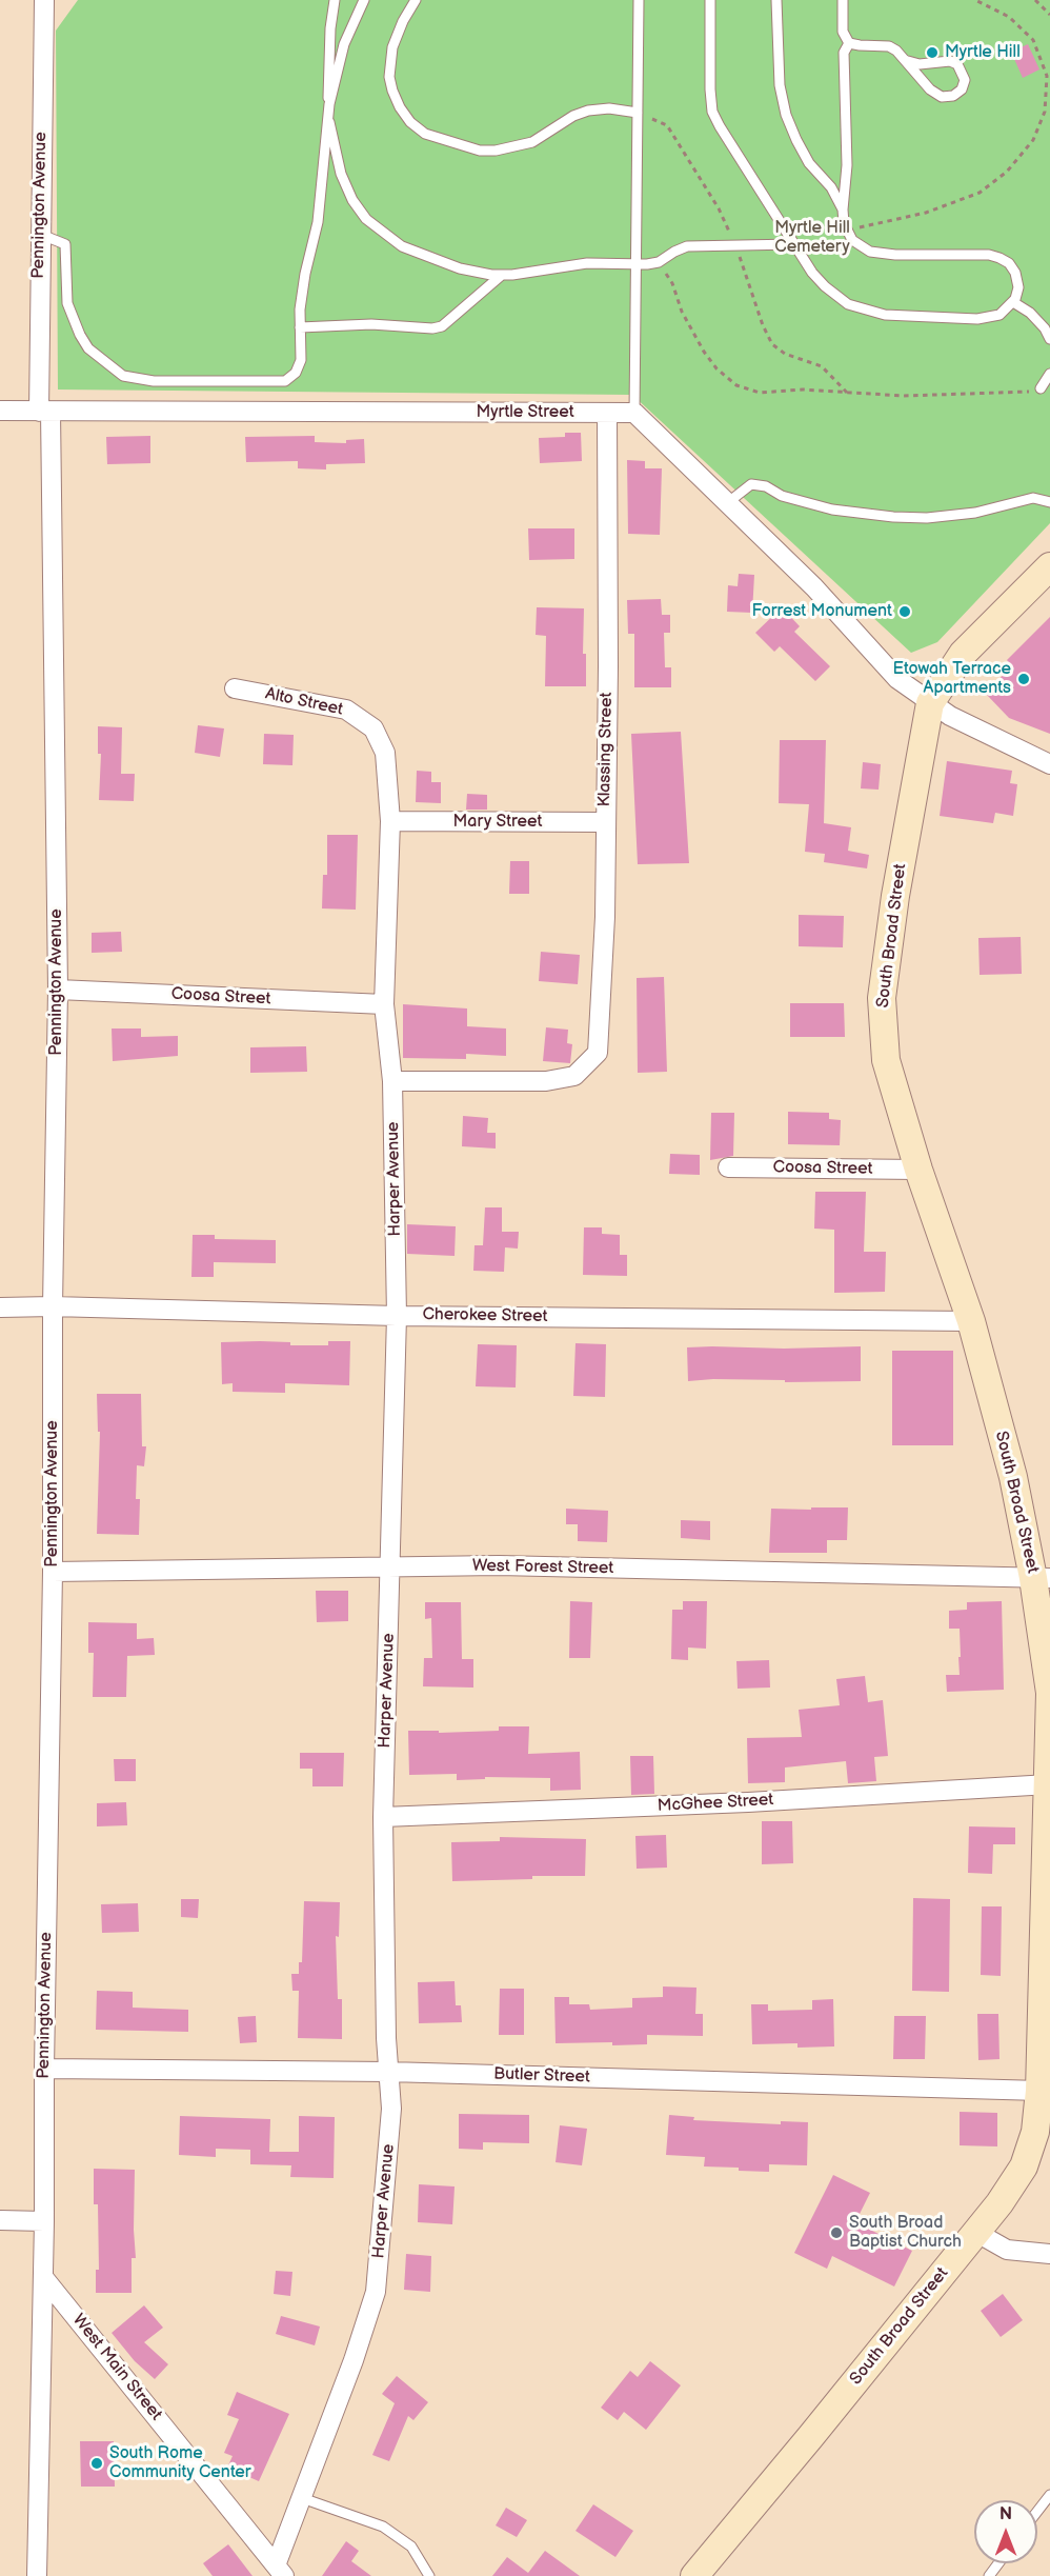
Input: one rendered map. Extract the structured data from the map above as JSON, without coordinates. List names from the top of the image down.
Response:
{
  "streets": {
    "main road": ["South Broad Street"],
    "street": [
      "Pennington Avenue",
      "Myrtle Street",
      "Alto Street",
      "Klassing Street",
      "Mary Street",
      "Coosa Street",
      "Harper Avenue",
      "Cherokee Street",
      "West Forest Street",
      "McGhee Street",
      "Butler Street",
      "West Main Street"
    ]
  },
  "crossings": [
    ["Pennington Avenue", "Myrtle Street"],
    ["Pennington Avenue", "Coosa Street"],
    ["Pennington Avenue", "Cherokee Street"],
    ["Pennington Avenue", "West Forest Street"],
    ["Pennington Avenue", "Butler Street"],
    ["Pennington Avenue", "West Main Street"],
    ["Myrtle Street", "Klassing Street"],
    ["Alto Street", "Harper Avenue"],
    ["Klassing Street", "Mary Street"],
    ["Klassing Street", "Harper Avenue"],
    ["Mary Street", "Harper Avenue"],
    ["South Broad Street", "Coosa Street"],
    ["South Broad Street", "Cherokee Street"],
    ["South Broad Street", "West Forest Street"],
    ["South Broad Street", "McGhee Street"],
    ["South Broad Street", "Butler Street"],
    ["Coosa Street", "Harper Avenue"],
    ["Harper Avenue", "Cherokee Street"],
    ["Harper Avenue", "West Forest Street"],
    ["Harper Avenue", "McGhee Street"],
    ["Harper Avenue", "Butler Street"],
    ["Harper Avenue", "West Main Street"]
  ],
  "parks": ["Myrtle Hill Cemetery"],
  "places": [
    "Myrtle Hill",
    "Forrest Monument",
    "Etowah Terrace Apartments",
    "South Broad Baptist Church",
    "South Rome Community Center"
  ],
  "north": "top"
}
